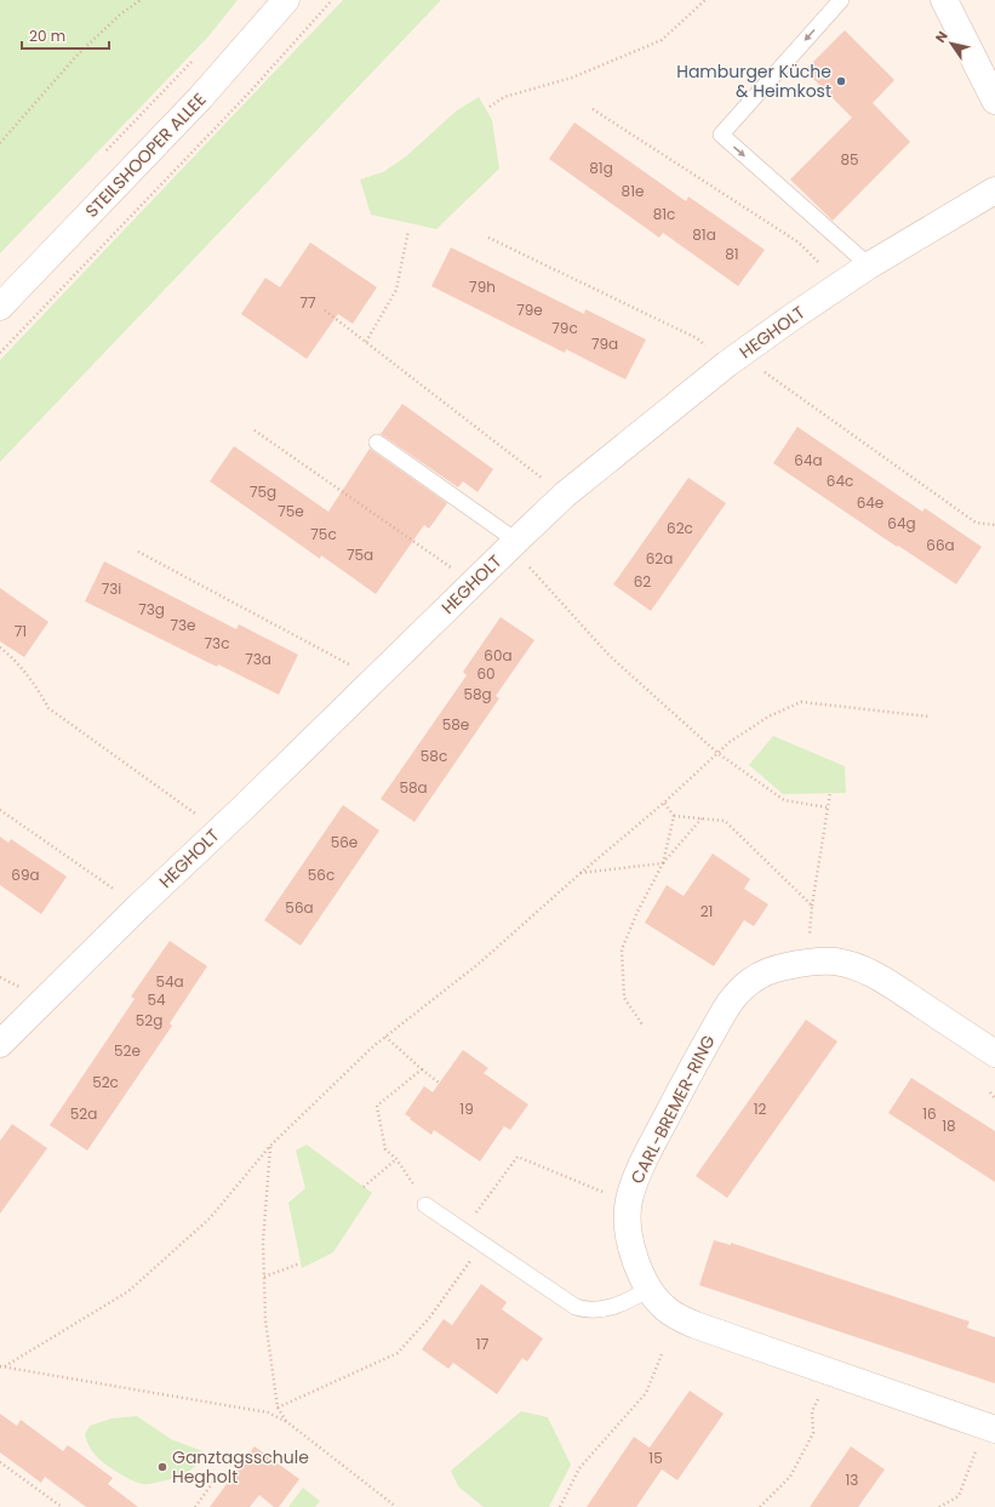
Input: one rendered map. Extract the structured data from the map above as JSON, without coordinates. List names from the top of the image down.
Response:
{
  "streets": {
    "street": ["STEILSHOOPER ALLEE", "HEGHOLT", "CARL-BREMER-RING"]
  },
  "places": ["Hamburger Küche & Heimkost", "Ganztagsschule Hegholt"],
  "house_numbers": [
    "85",
    "81g",
    "81e",
    "81c",
    "81a",
    "81",
    "79h",
    "77",
    "79e",
    "79c",
    "79a",
    "64a",
    "64c",
    "75g",
    "64e",
    "75e",
    "64g",
    "62c",
    "75c",
    "66a",
    "75a",
    "62a",
    "62",
    "73i",
    "73g",
    "73e",
    "71",
    "73c",
    "60a",
    "73a",
    "60",
    "58g",
    "58e",
    "58c",
    "58a",
    "56e",
    "69a",
    "56c",
    "56a",
    "21",
    "54a",
    "54",
    "52g",
    "52e",
    "52c",
    "19",
    "12",
    "52a",
    "16",
    "18",
    "17",
    "15",
    "13"
  ],
  "scale_bar": "20 m",
  "north": "top left"
}
